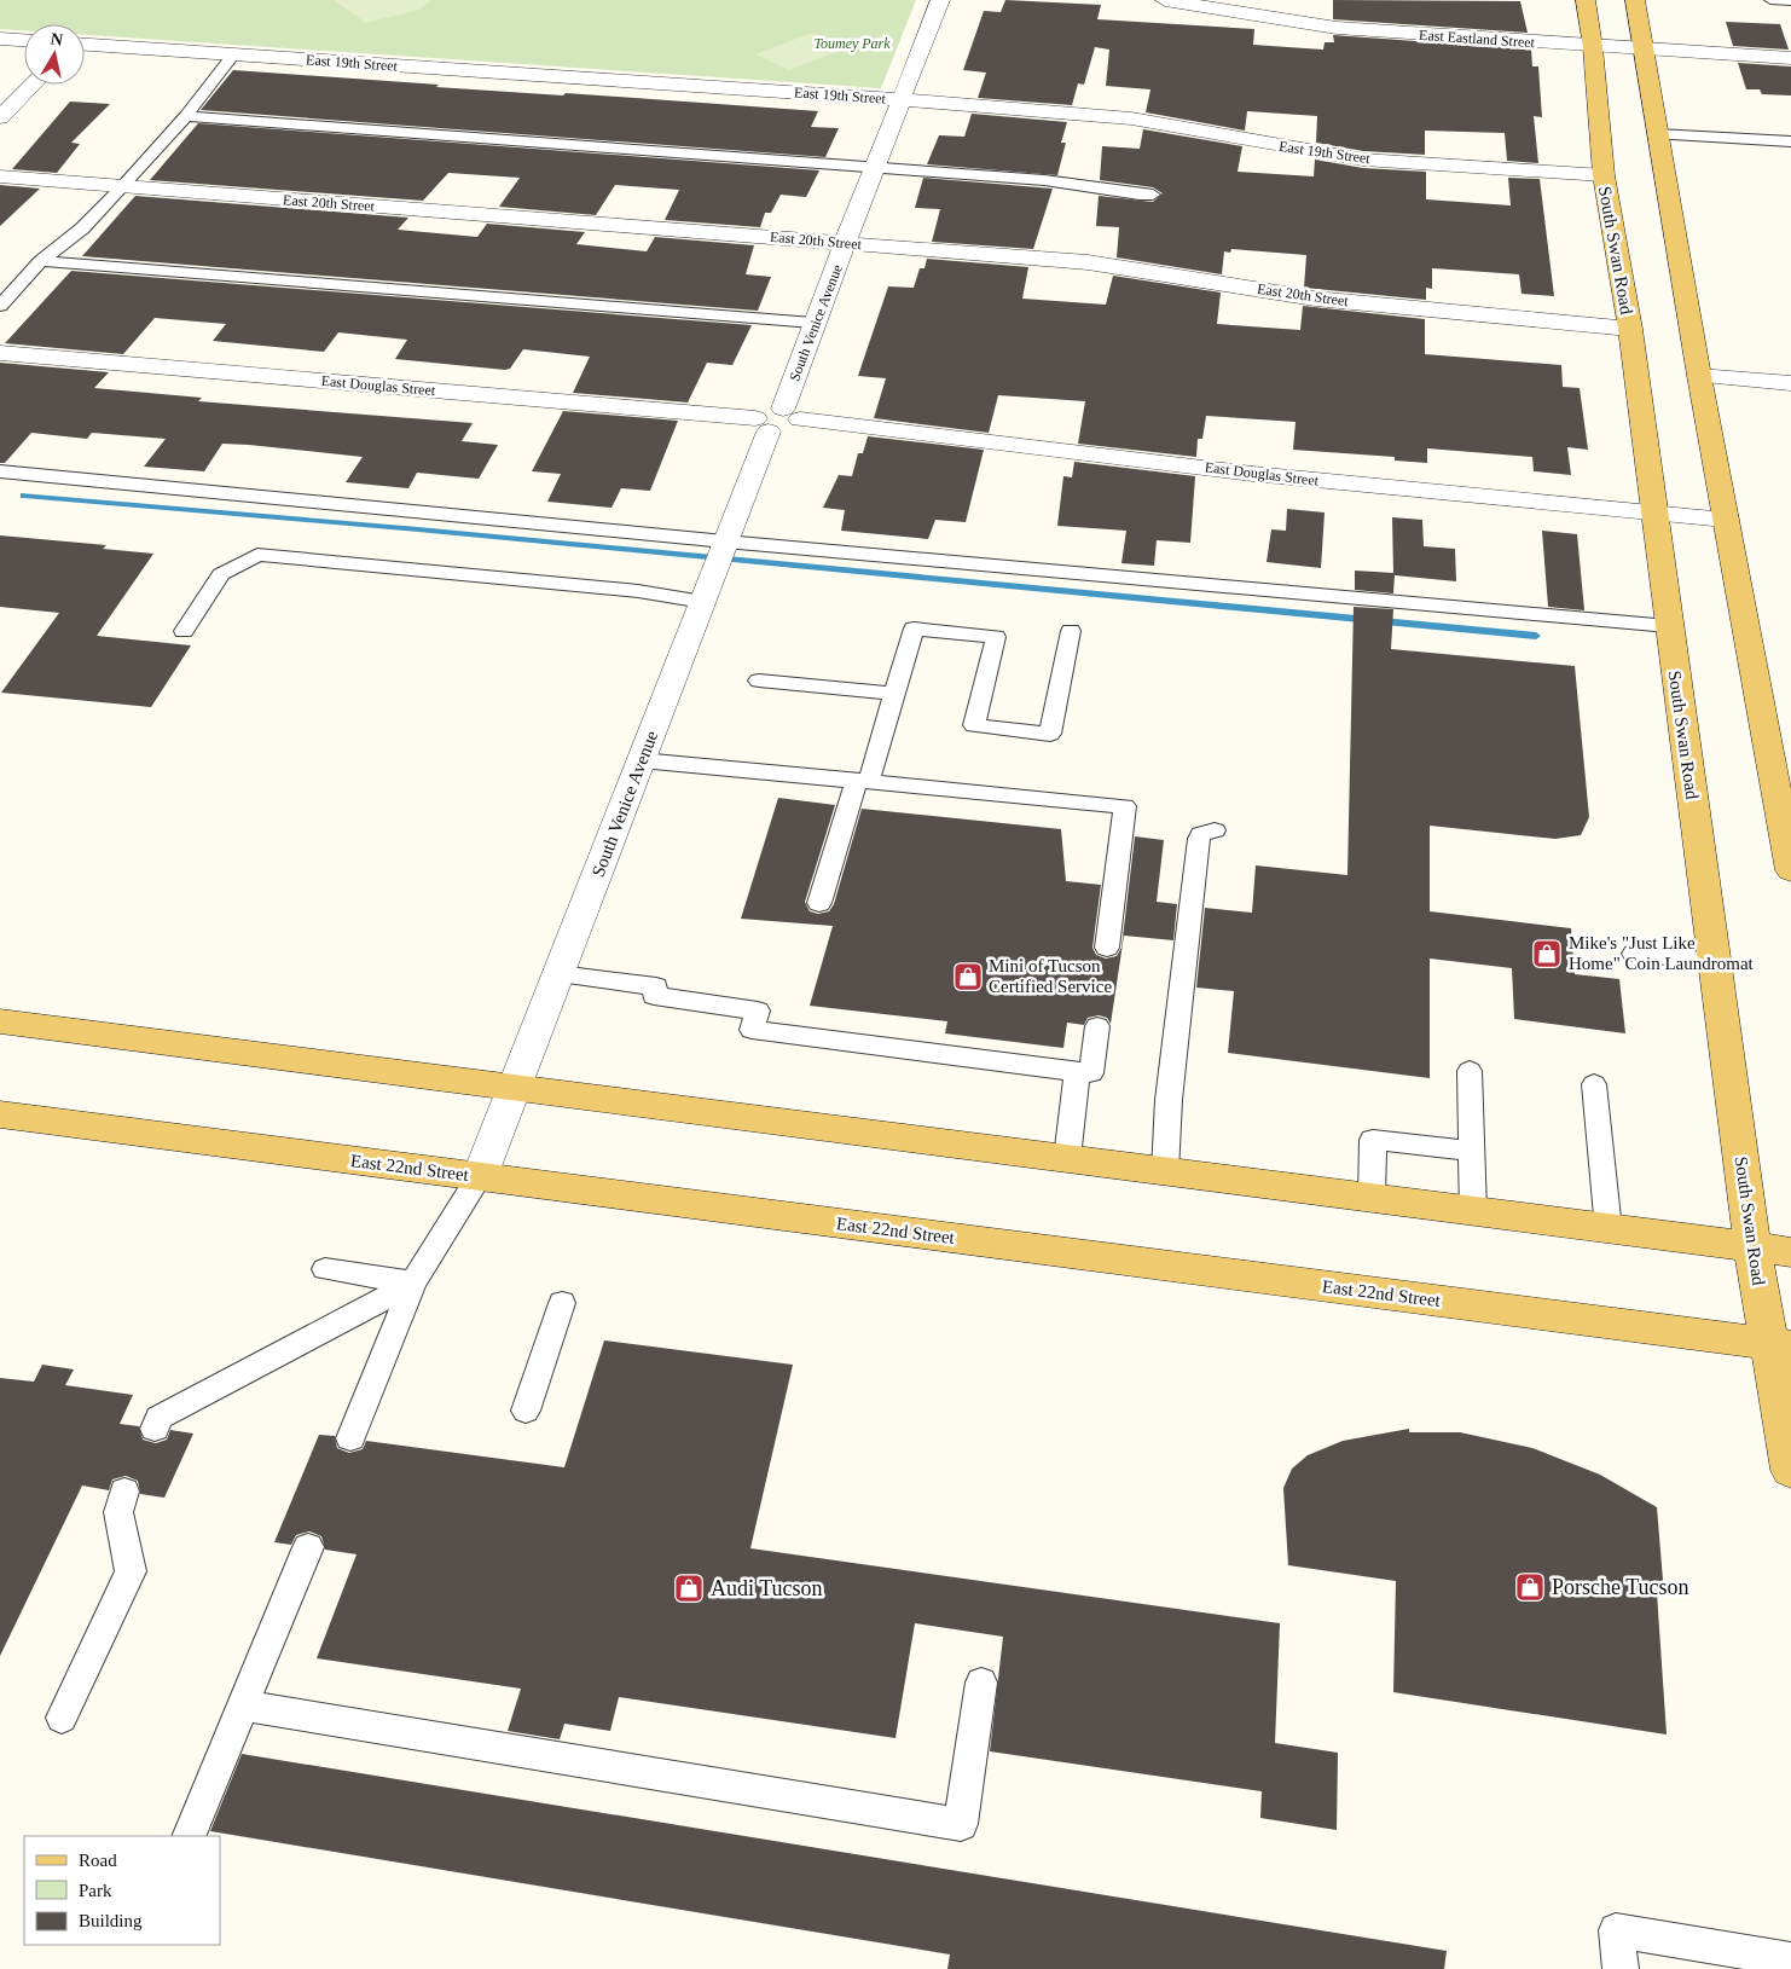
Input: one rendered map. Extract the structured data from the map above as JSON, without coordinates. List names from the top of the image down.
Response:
{
  "streets": {
    "main road": ["South Swan Road", "East 22nd Street"],
    "street": [
      "East Eastland Street",
      "East 19th Street",
      "East 20th Street",
      "South Venice Avenue",
      "East Douglas Street"
    ]
  },
  "crossings": [
    ["East Eastland Street", "South Swan Road"],
    ["East 19th Street", "South Swan Road"],
    ["East 19th Street", "South Venice Avenue"],
    ["East 20th Street", "South Swan Road"],
    ["East 20th Street", "South Venice Avenue"],
    ["South Swan Road", "East Douglas Street"],
    ["South Swan Road", "East 22nd Street"],
    ["South Venice Avenue", "East Douglas Street"],
    ["South Venice Avenue", "East 22nd Street"]
  ],
  "parks": ["Toumey Park"],
  "places": {
    "shop": [
      "Mike's \"Just Like Home\" Coin Laundromat",
      "Mini of Tucson Certified Service",
      "Porsche Tucson",
      "Audi Tucson"
    ]
  },
  "legend": ["Road", "Park", "Building"],
  "north": "top"
}
